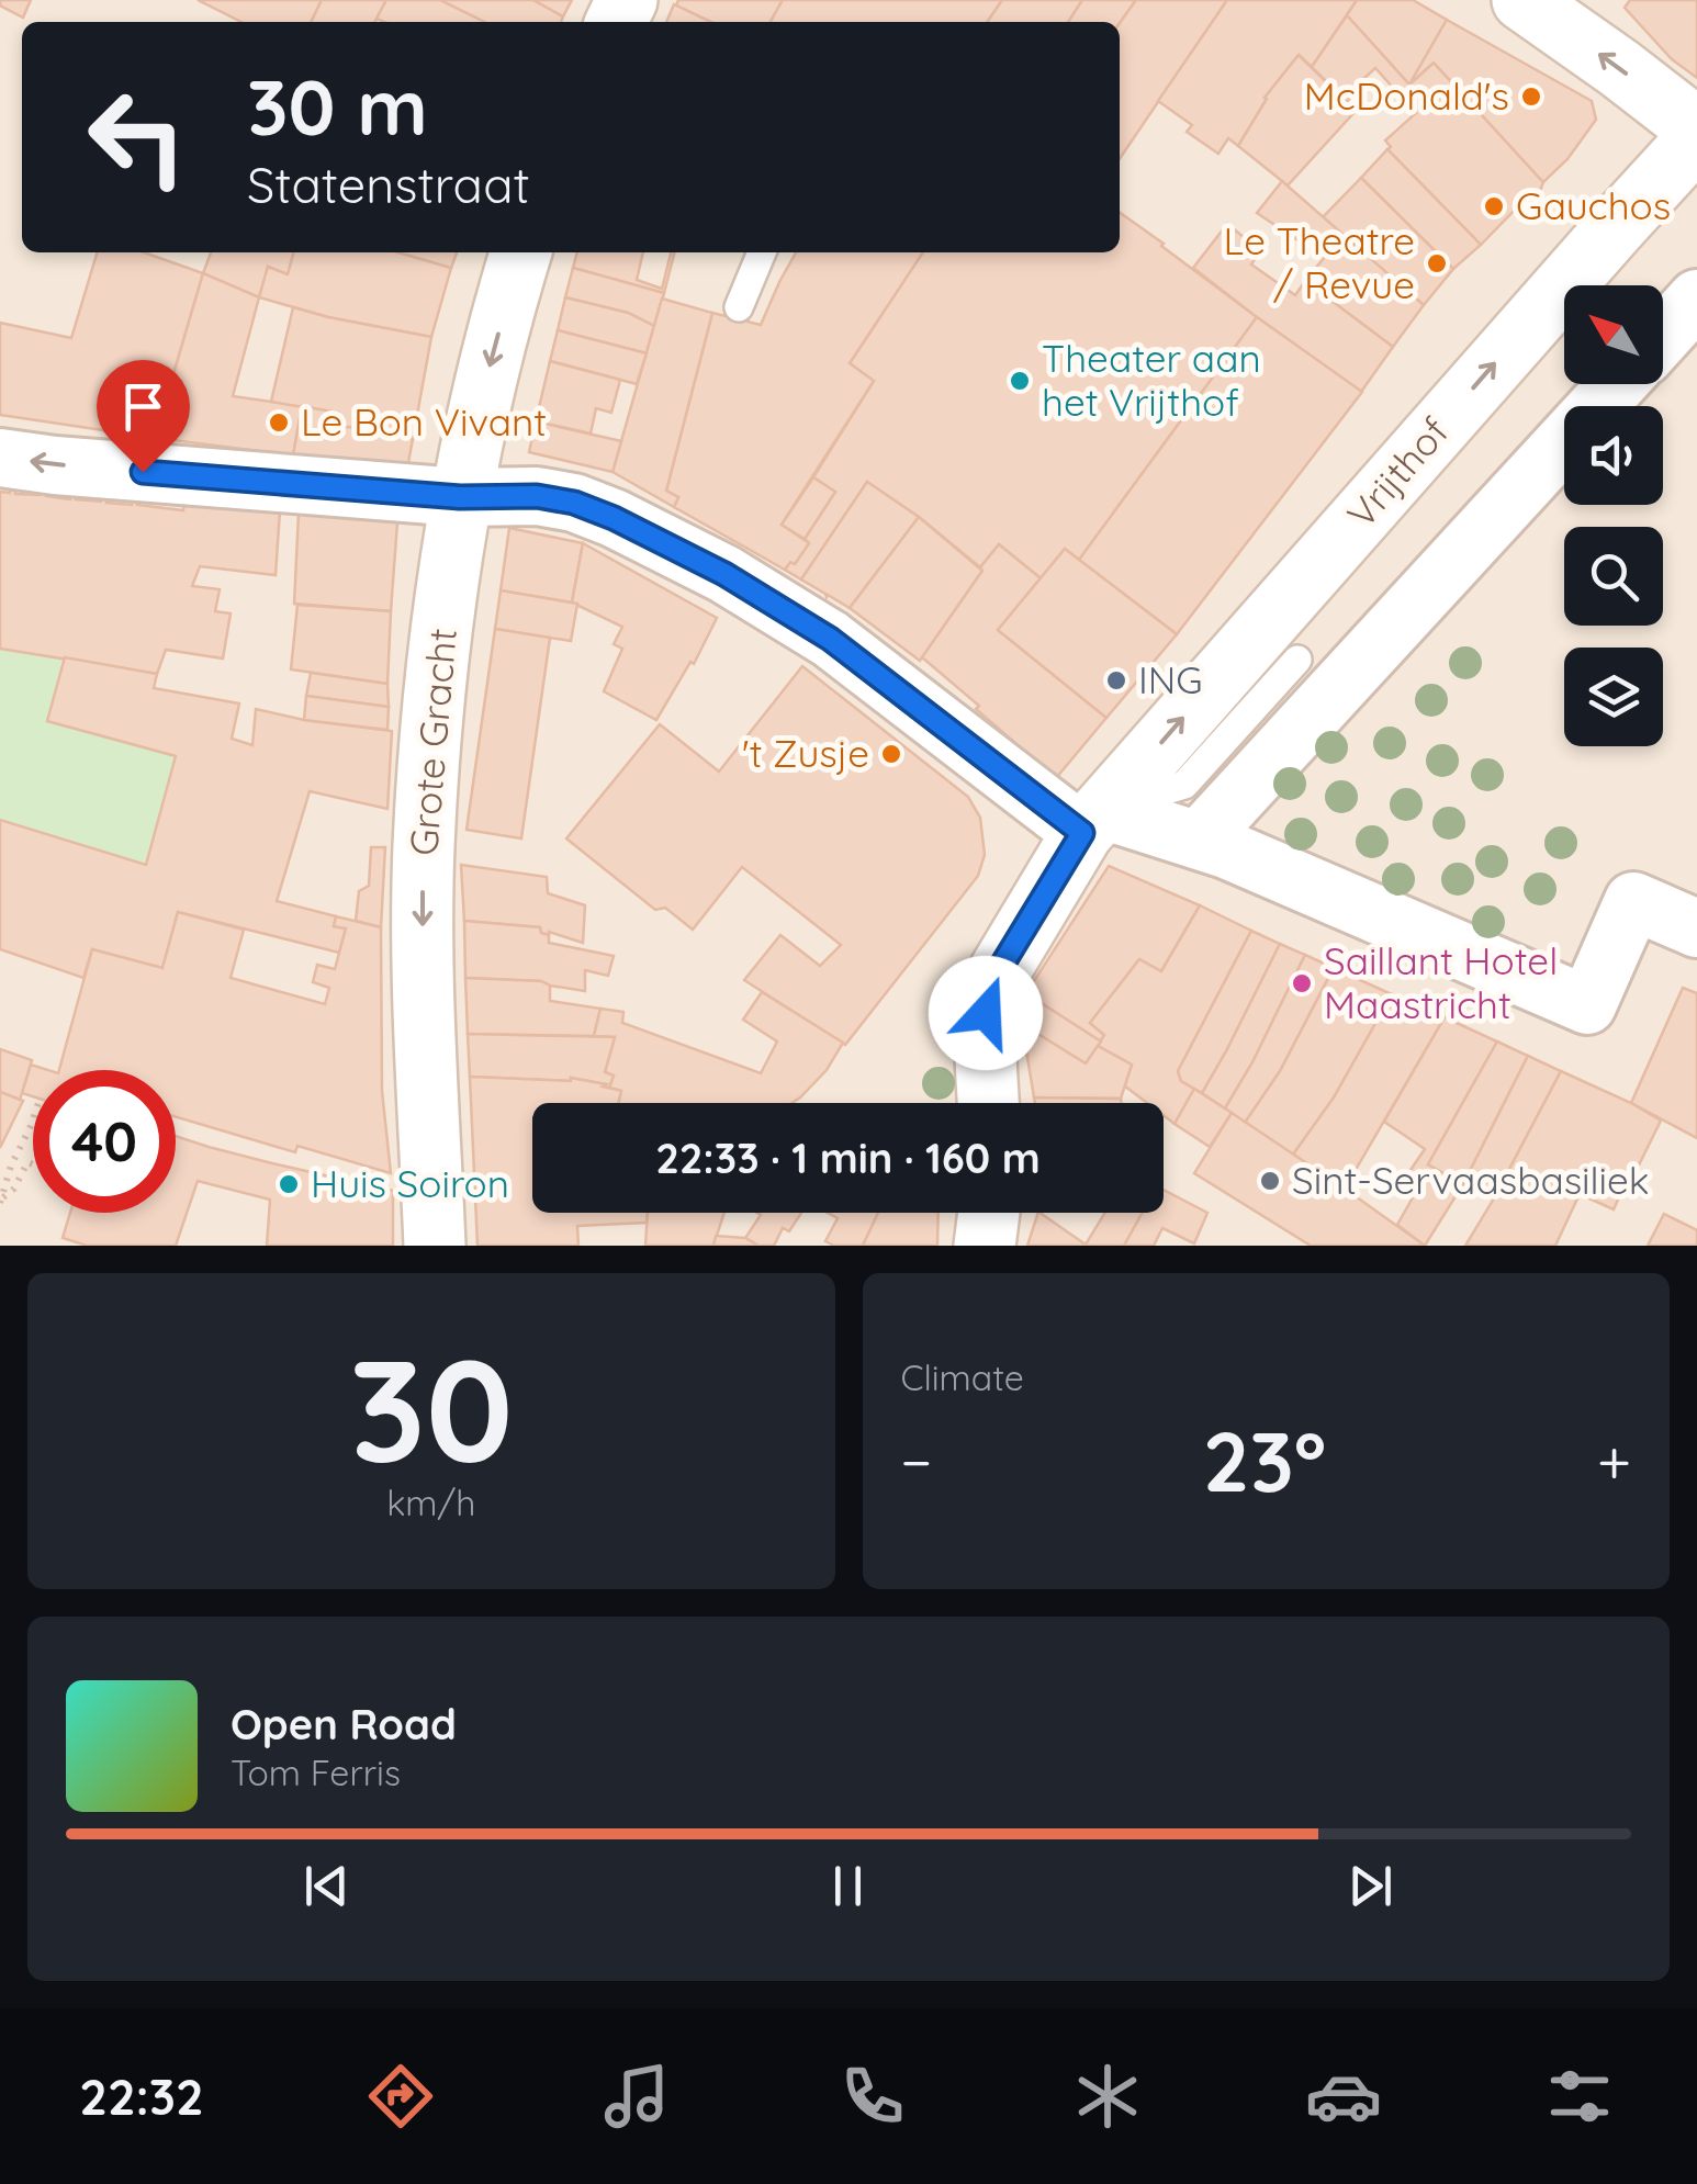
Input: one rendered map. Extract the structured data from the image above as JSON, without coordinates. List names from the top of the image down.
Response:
{
  "streets": {
    "street": ["Vrijthof", "Grote Gracht"]
  },
  "one_way": ["Grote Gracht"],
  "places": [
    "McDonald's",
    "Gauchos",
    "Le Theatre / Revue",
    "Theater aan het Vrijthof",
    "Le Bon Vivant",
    "ING",
    "'t Zusje",
    "Saillant Hotel Maastricht",
    "Sint-Servaasbasiliek",
    "Huis Soiron"
  ],
  "north": "top left",
  "page": {
    "turn": ["30 m", "Statenstraat"],
    "limit": "40",
    "trip": "22:33 · 1 min · 160 m",
    "tile": [
      ["30", "km/h"],
      "Climate"
    ],
    "heat": ["−", "23°", "+"],
    "song": ["Open Road", "Tom Ferris"],
    "tabs": "22:32"
  }
}
